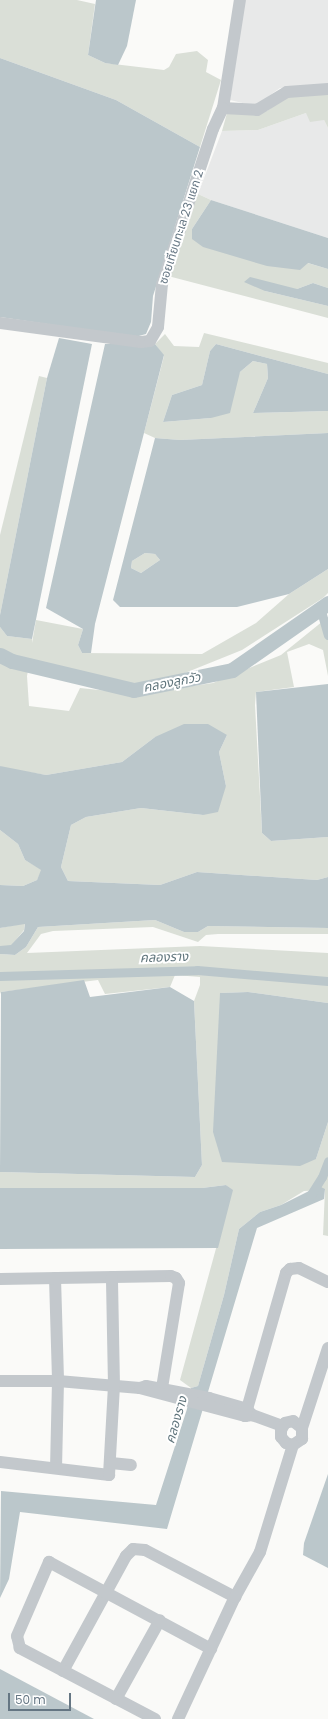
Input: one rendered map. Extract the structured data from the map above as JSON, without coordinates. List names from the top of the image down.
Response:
{
  "streets": {
    "street": ["ซอยเทียนทะเล 23 แยก 2"]
  },
  "water": ["คลองลูกวัว", "คลองราง"],
  "scale_bar": "50 m"
}
